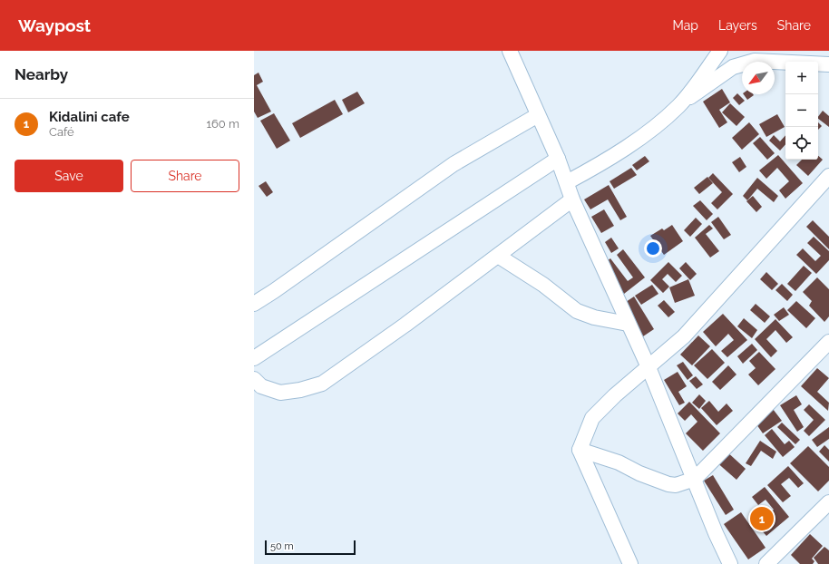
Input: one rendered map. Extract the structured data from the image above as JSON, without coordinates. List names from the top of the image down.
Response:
{
  "scale_bar": "50 m",
  "north": "bottom left",
  "page": {
    "header": "Waypost",
    "nav": ["Map", "Layers", "Share"],
    "heading": "Nearby",
    "map_buttons": ["+", "−"],
    "list": [
      {
        "mark": "1",
        "name": "Kidalini cafe",
        "note": "Café",
        "value": "160 m"
      }
    ],
    "buttons": ["Save", "Share"],
    "pins": "1",
    "scale": "50 m"
  }
}
